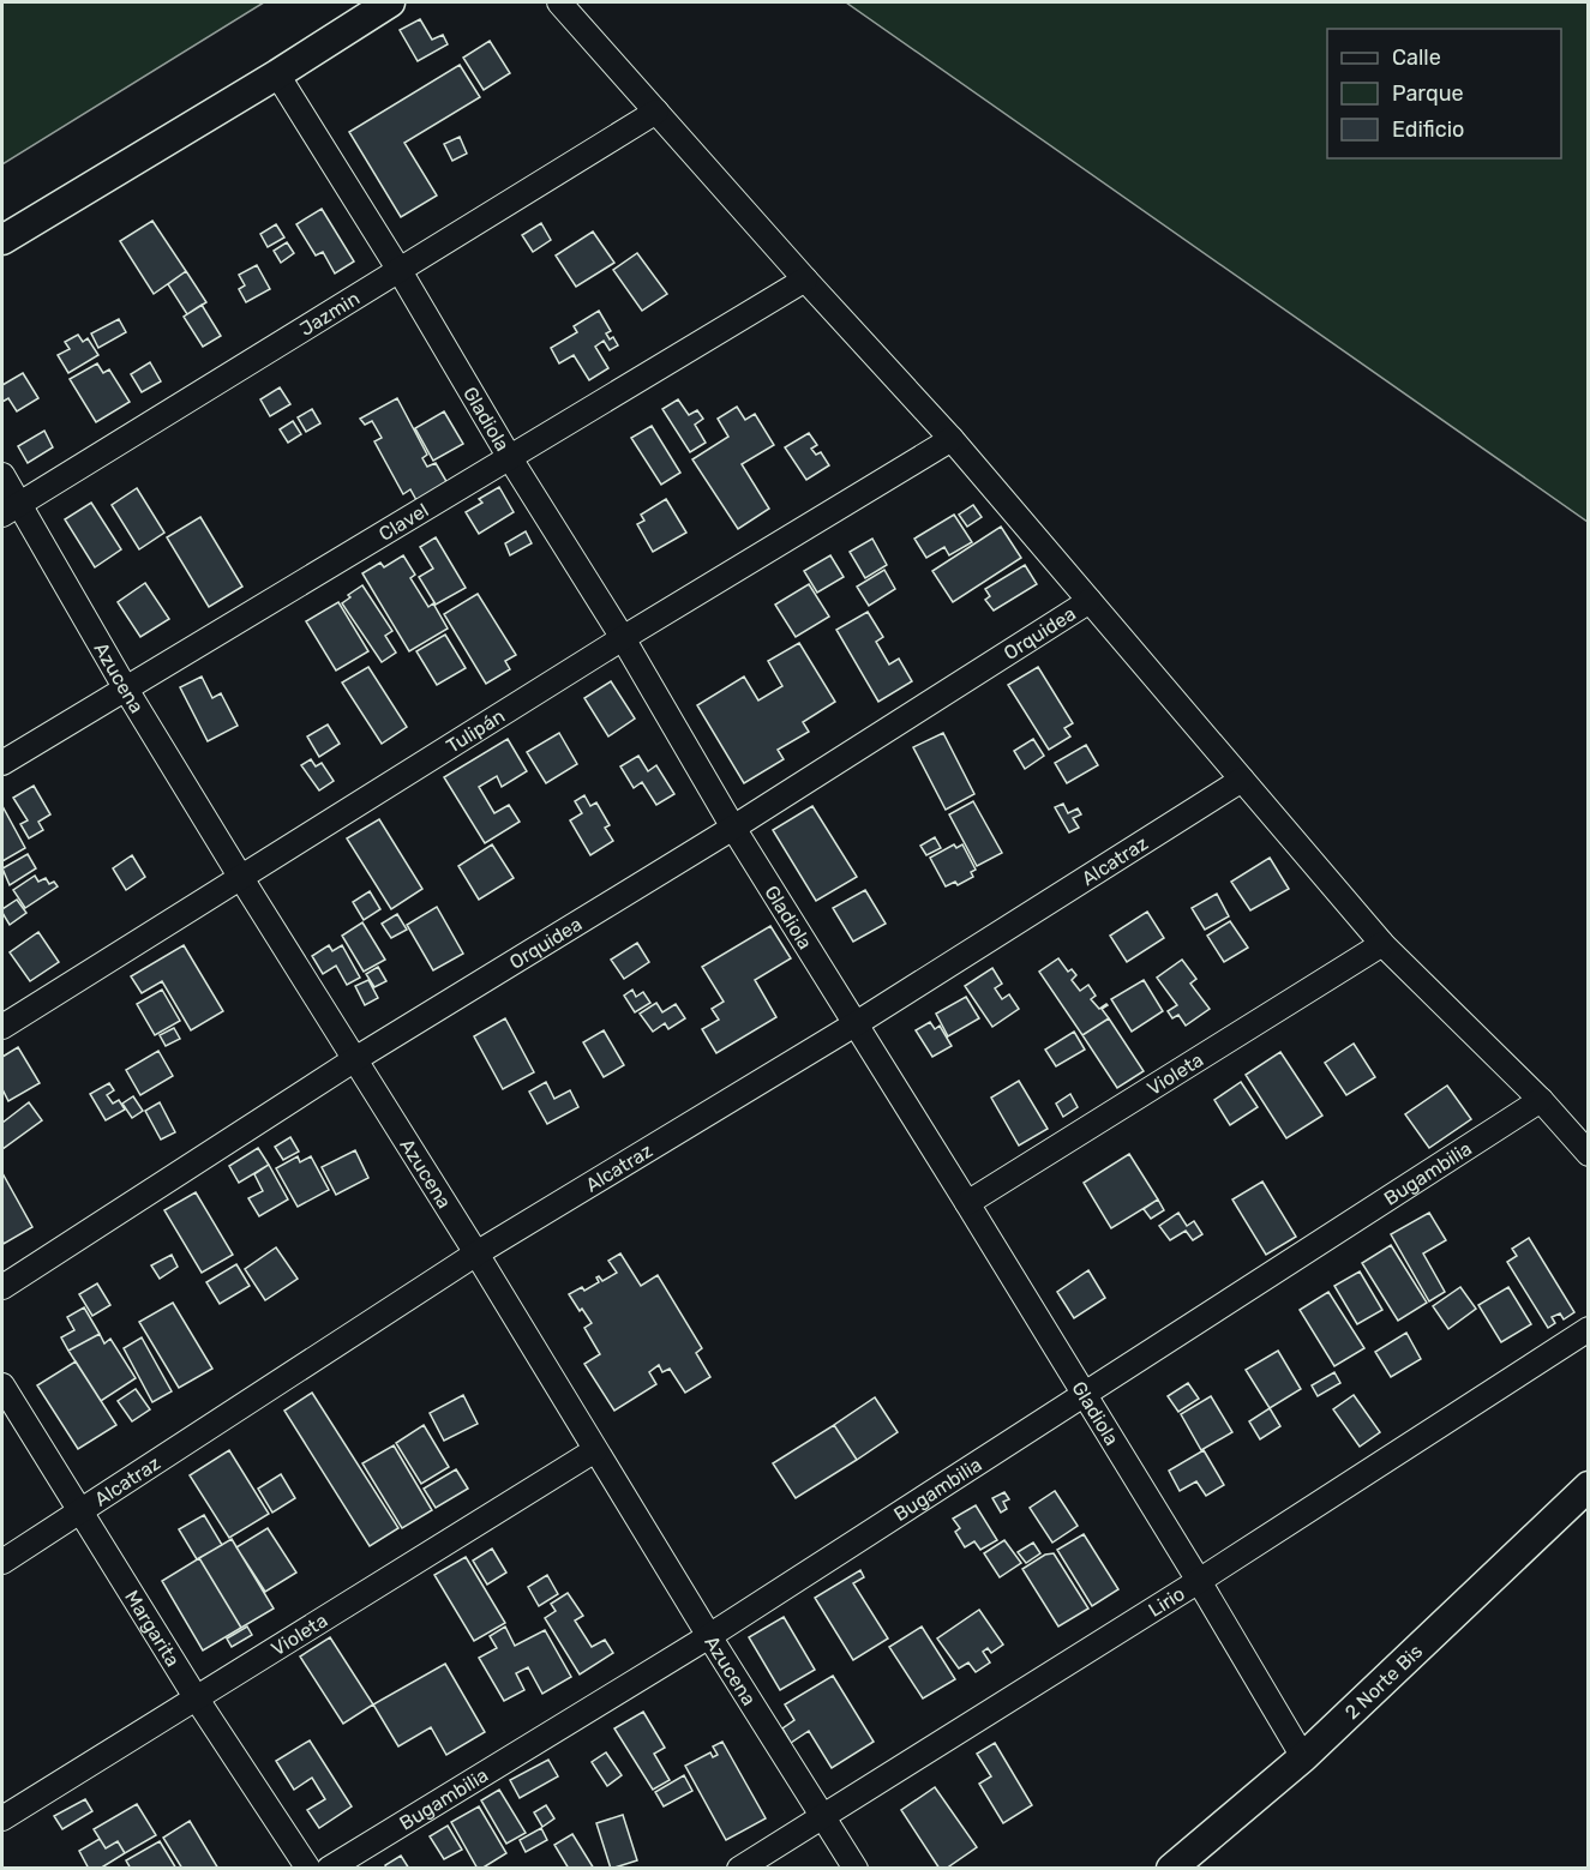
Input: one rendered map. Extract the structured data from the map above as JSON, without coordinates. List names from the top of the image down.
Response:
{
  "streets": {
    "street": [
      "Jazmin",
      "Gladiola",
      "Clavel",
      "Orquidea",
      "Azucena",
      "Tulipán",
      "Alcatraz",
      "Violeta",
      "Bugambilia",
      "Lirio",
      "Margarita",
      "2 Norte Bis"
    ]
  },
  "crossings": [
    ["Jazmin", "Gladiola"],
    ["Jazmin", "Azucena"],
    ["Gladiola", "Clavel"],
    ["Gladiola", "Orquidea"],
    ["Gladiola", "Tulipán"],
    ["Gladiola", "Alcatraz"],
    ["Gladiola", "Violeta"],
    ["Gladiola", "Bugambilia"],
    ["Gladiola", "Lirio"],
    ["Gladiola", "2 Norte Bis"],
    ["Clavel", "Azucena"],
    ["Orquidea", "Azucena"],
    ["Azucena", "Tulipán"],
    ["Azucena", "Alcatraz"],
    ["Azucena", "Violeta"],
    ["Azucena", "Bugambilia"],
    ["Azucena", "Lirio"],
    ["Alcatraz", "Margarita"],
    ["Violeta", "Margarita"]
  ],
  "legend": ["Calle", "Parque", "Edificio"]
}
